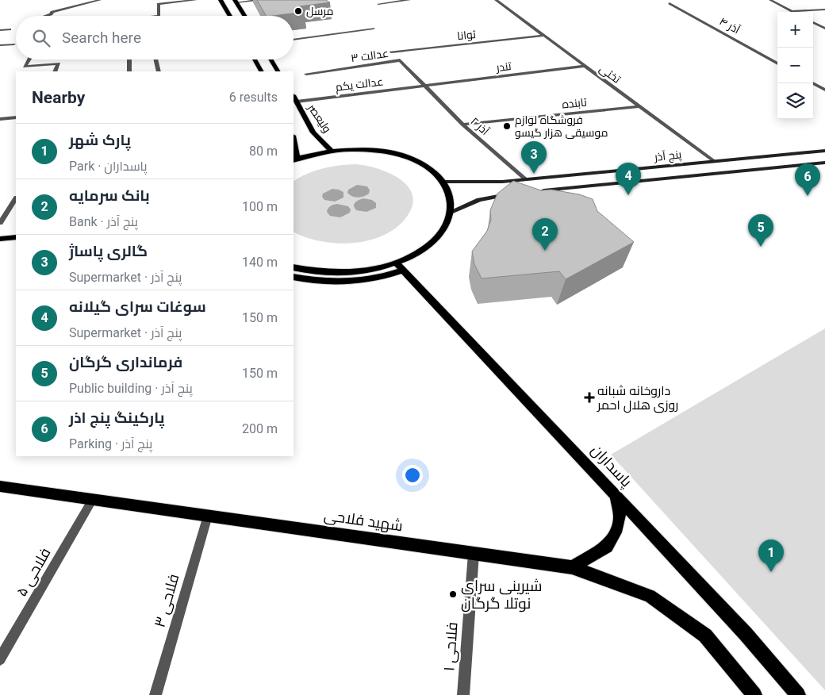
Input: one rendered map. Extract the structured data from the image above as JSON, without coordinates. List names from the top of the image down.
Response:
{
  "streets": {
    "main road": [
      "ولیعصر",
      "پنج آذر",
      "پاسداران",
      "شهید فلاحی"
    ],
    "street": [
      "آذر ۴",
      "توانا",
      "عدالت ۳",
      "تندر",
      "تختی",
      "عدالت یکم",
      "تابنده",
      "۲ آذر",
      "۵ فلاحی",
      "۳ فلاحی",
      "۱ فلاحی"
    ]
  },
  "crossings": [
    ["توانا", "عدالت ۳"],
    ["توانا", "تختی"],
    ["عدالت ۳", "تندر"],
    ["عدالت ۳", "عدالت یکم"],
    ["عدالت ۳", "۲ آذر"],
    ["تندر", "تختی"],
    ["تندر", "عدالت یکم"],
    ["تندر", "۲ آذر"],
    ["تختی", "تابنده"],
    ["تختی", "پنج آذر"],
    ["عدالت یکم", "ولیعصر"],
    ["عدالت یکم", "۲ آذر"],
    ["تابنده", "۲ آذر"],
    ["۲ آذر", "پنج آذر"],
    ["شهید فلاحی", "۵ فلاحی"],
    ["شهید فلاحی", "۳ فلاحی"],
    ["شهید فلاحی", "۱ فلاحی"]
  ],
  "places": {
    "other": ["مرسل", "فروشگاه لوازم موسیقی هزار گیسو", "شیرینی سرای نوتلا گرگان"],
    "health": ["داروخانه شبانه روزی هلال احمر"]
  },
  "page": {
    "map_buttons": ["+", "−"],
    "search": "Search here",
    "heading": ["Nearby", "6 results"],
    "list": [
      {
        "mark": "1",
        "name": "پارک شهر",
        "note": "Park · پاسداران",
        "value": "80 m"
      },
      {
        "mark": "2",
        "name": "بانک سرمایه",
        "note": "Bank · پنج آذر",
        "value": "100 m"
      },
      {
        "mark": "3",
        "name": "گالری پاساژ",
        "note": "Supermarket · پنج آذر",
        "value": "140 m"
      },
      {
        "mark": "4",
        "name": "سوغات سرای گیلانه",
        "note": "Supermarket · پنج آذر",
        "value": "150 m"
      },
      {
        "mark": "5",
        "name": "فرمانداری گرگان",
        "note": "Public building · پنج آذر",
        "value": "150 m"
      },
      {
        "mark": "6",
        "name": "پارکینگ پنج اذر",
        "note": "Parking · پنج آذر",
        "value": "200 m"
      }
    ],
    "pins": [
      "3",
      "4",
      "6",
      "5",
      "2",
      "1"
    ]
  }
}
